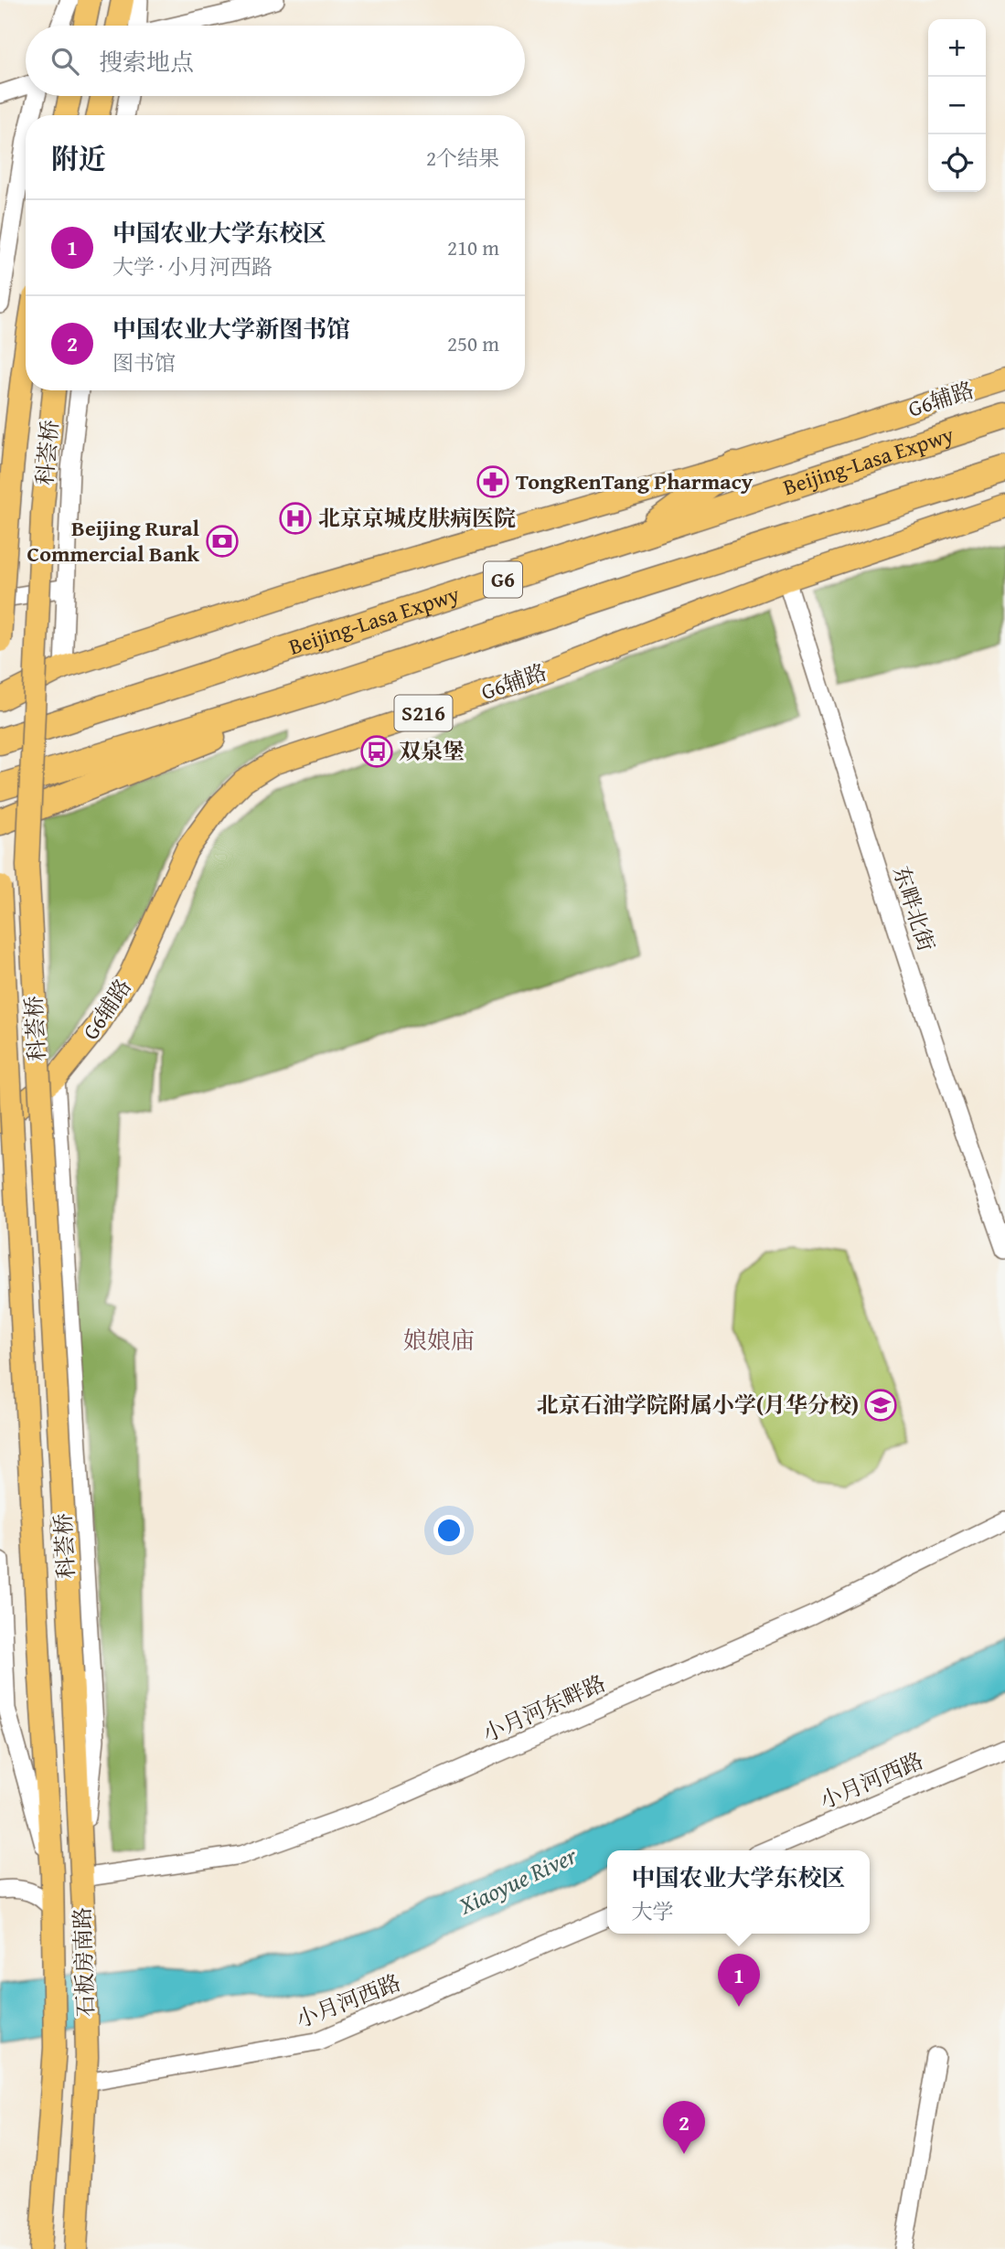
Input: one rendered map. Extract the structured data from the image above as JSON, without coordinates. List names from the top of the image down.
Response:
{
  "streets": {
    "highway": ["Beijing-Lasa Expwy", "G6"],
    "main road": [
      "G6辅路",
      "科荟桥",
      "S216",
      "石板房南路"
    ],
    "street": ["东畔北街", "小月河东畔路", "小月河西路"]
  },
  "crossings": [
    ["G6辅路", "东畔北街"],
    ["科荟桥", "石板房南路"],
    ["小月河东畔路", "石板房南路"],
    ["小月河西路", "石板房南路"]
  ],
  "districts": ["娘娘庙"],
  "water": ["Xiaoyue River"],
  "places": {
    "pharmacy": ["TongRenTang Pharmacy"],
    "hospital": ["北京京城皮肤病医院"],
    "bank": ["Beijing Rural Commercial Bank"],
    "bus stop": ["双泉堡"],
    "school or university": ["北京石油学院附属小学(月华分校)"]
  },
  "page": {
    "map_buttons": ["+", "−"],
    "search": "搜索地点",
    "heading": ["附近", "2个结果"],
    "list": [
      {
        "mark": "1",
        "name": "中国农业大学东校区",
        "note": "大学 · 小月河西路",
        "value": "210 m"
      },
      {
        "mark": "2",
        "name": "中国农业大学新图书馆",
        "note": "图书馆",
        "value": "250 m"
      }
    ],
    "popup": ["中国农业大学东校区", "大学"],
    "pins": ["1", "2"]
  }
}
